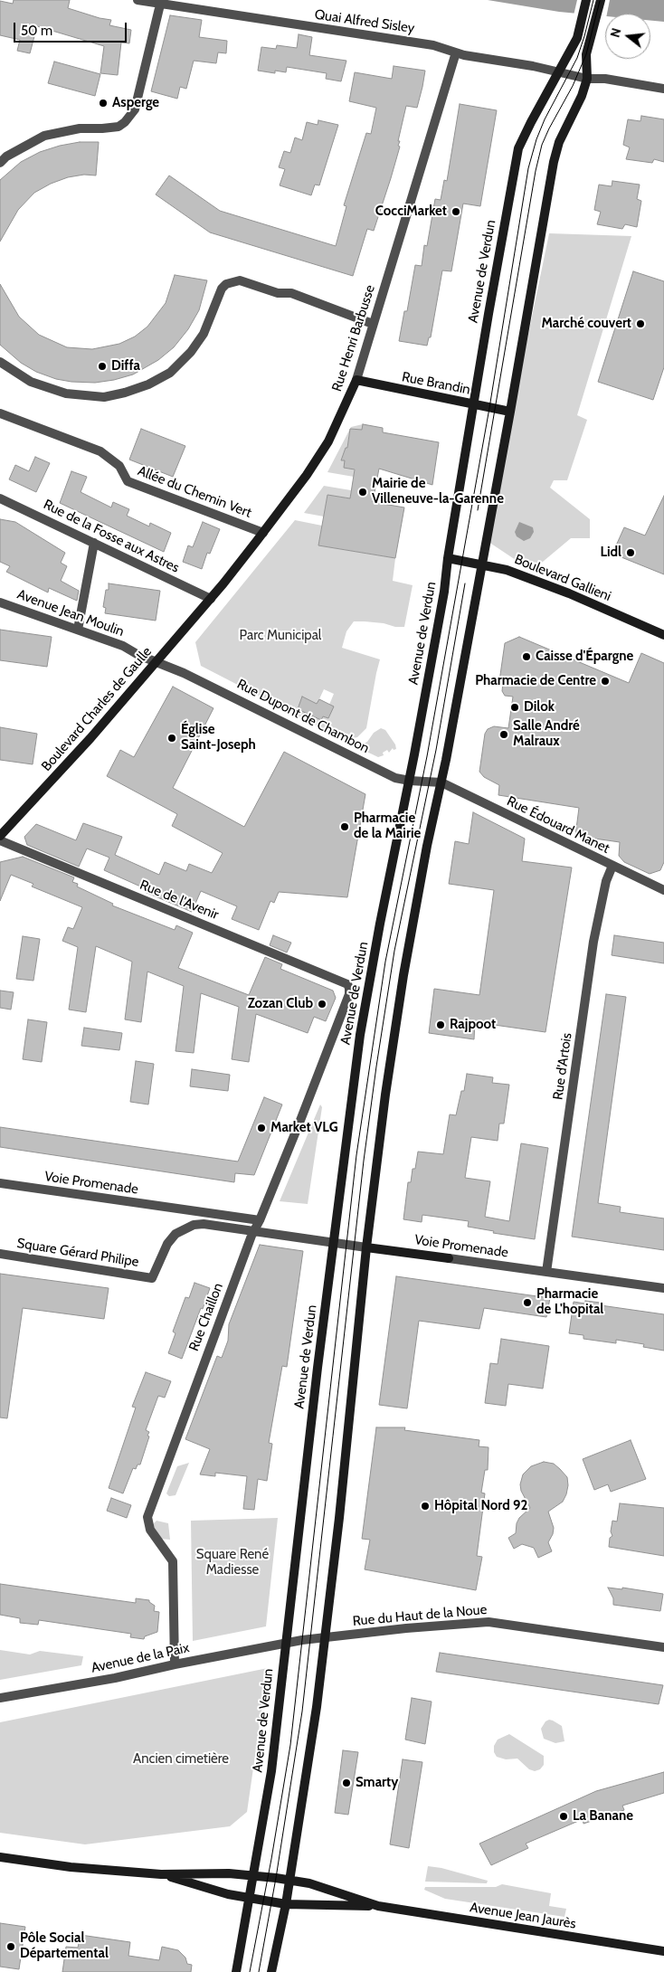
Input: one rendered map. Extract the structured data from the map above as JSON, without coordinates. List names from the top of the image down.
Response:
{
  "streets": {
    "main road": [
      "Avenue de Verdun",
      "Rue Henri Barbusse",
      "Rue Brandin",
      "Boulevard Gallieni",
      "Boulevard Charles de Gaulle",
      "Voie Promenade",
      "Avenue Jean Jaurès"
    ],
    "street": [
      "Quai Alfred Sisley",
      "Allée du Chemin Vert",
      "Rue de la Fosse aux Astres",
      "Avenue Jean Moulin",
      "Rue Dupont de Chambon",
      "Rue Édouard Manet",
      "Rue de l'Avenir",
      "Rue d'Artois",
      "Square Gérard Philipe",
      "Rue Chaillon",
      "Rue du Haut de la Noue",
      "Avenue de la Paix"
    ]
  },
  "crossings": [
    ["Quai Alfred Sisley", "Avenue de Verdun"],
    ["Quai Alfred Sisley", "Rue Henri Barbusse"],
    ["Avenue de Verdun", "Rue Brandin"],
    ["Avenue de Verdun", "Boulevard Gallieni"],
    ["Avenue de Verdun", "Rue Dupont de Chambon"],
    ["Avenue de Verdun", "Voie Promenade"],
    ["Avenue de Verdun", "Rue du Haut de la Noue"],
    ["Avenue de Verdun", "Avenue de la Paix"],
    ["Avenue de Verdun", "Avenue Jean Jaurès"],
    ["Rue Henri Barbusse", "Rue Brandin"],
    ["Rue Henri Barbusse", "Allée du Chemin Vert"],
    ["Rue Henri Barbusse", "Rue de la Fosse aux Astres"],
    ["Rue Henri Barbusse", "Boulevard Charles de Gaulle"],
    ["Rue de la Fosse aux Astres", "Boulevard Charles de Gaulle"],
    ["Avenue Jean Moulin", "Boulevard Charles de Gaulle"],
    ["Avenue Jean Moulin", "Rue Dupont de Chambon"],
    ["Boulevard Charles de Gaulle", "Rue Dupont de Chambon"],
    ["Rue Dupont de Chambon", "Rue Édouard Manet"],
    ["Rue Édouard Manet", "Rue d'Artois"],
    ["Rue de l'Avenir", "Rue Chaillon"],
    ["Rue d'Artois", "Voie Promenade"],
    ["Voie Promenade", "Square Gérard Philipe"],
    ["Voie Promenade", "Rue Chaillon"],
    ["Rue Chaillon", "Avenue de la Paix"],
    ["Rue du Haut de la Noue", "Avenue de la Paix"]
  ],
  "parks": ["Parc Municipal", "Square René Madiesse", "Ancien cimetière"],
  "places": [
    "Asperge",
    "CocciMarket",
    "Marché couvert",
    "Diffa",
    "Mairie de Villeneuve-la-Garenne",
    "Lidl",
    "Caisse d'Épargne",
    "Pharmacie de Centre",
    "Dilok",
    "Salle André Malraux",
    "Église Saint-Joseph",
    "Pharmacie de la Mairie",
    "Zozan Club",
    "Rajpoot",
    "Market VLG",
    "Pharmacie de L'hopital",
    "Hôpital Nord 92",
    "Smarty",
    "La Banane",
    "Pôle Social Départemental"
  ],
  "scale_bar": "50 m",
  "north": "left"
}
